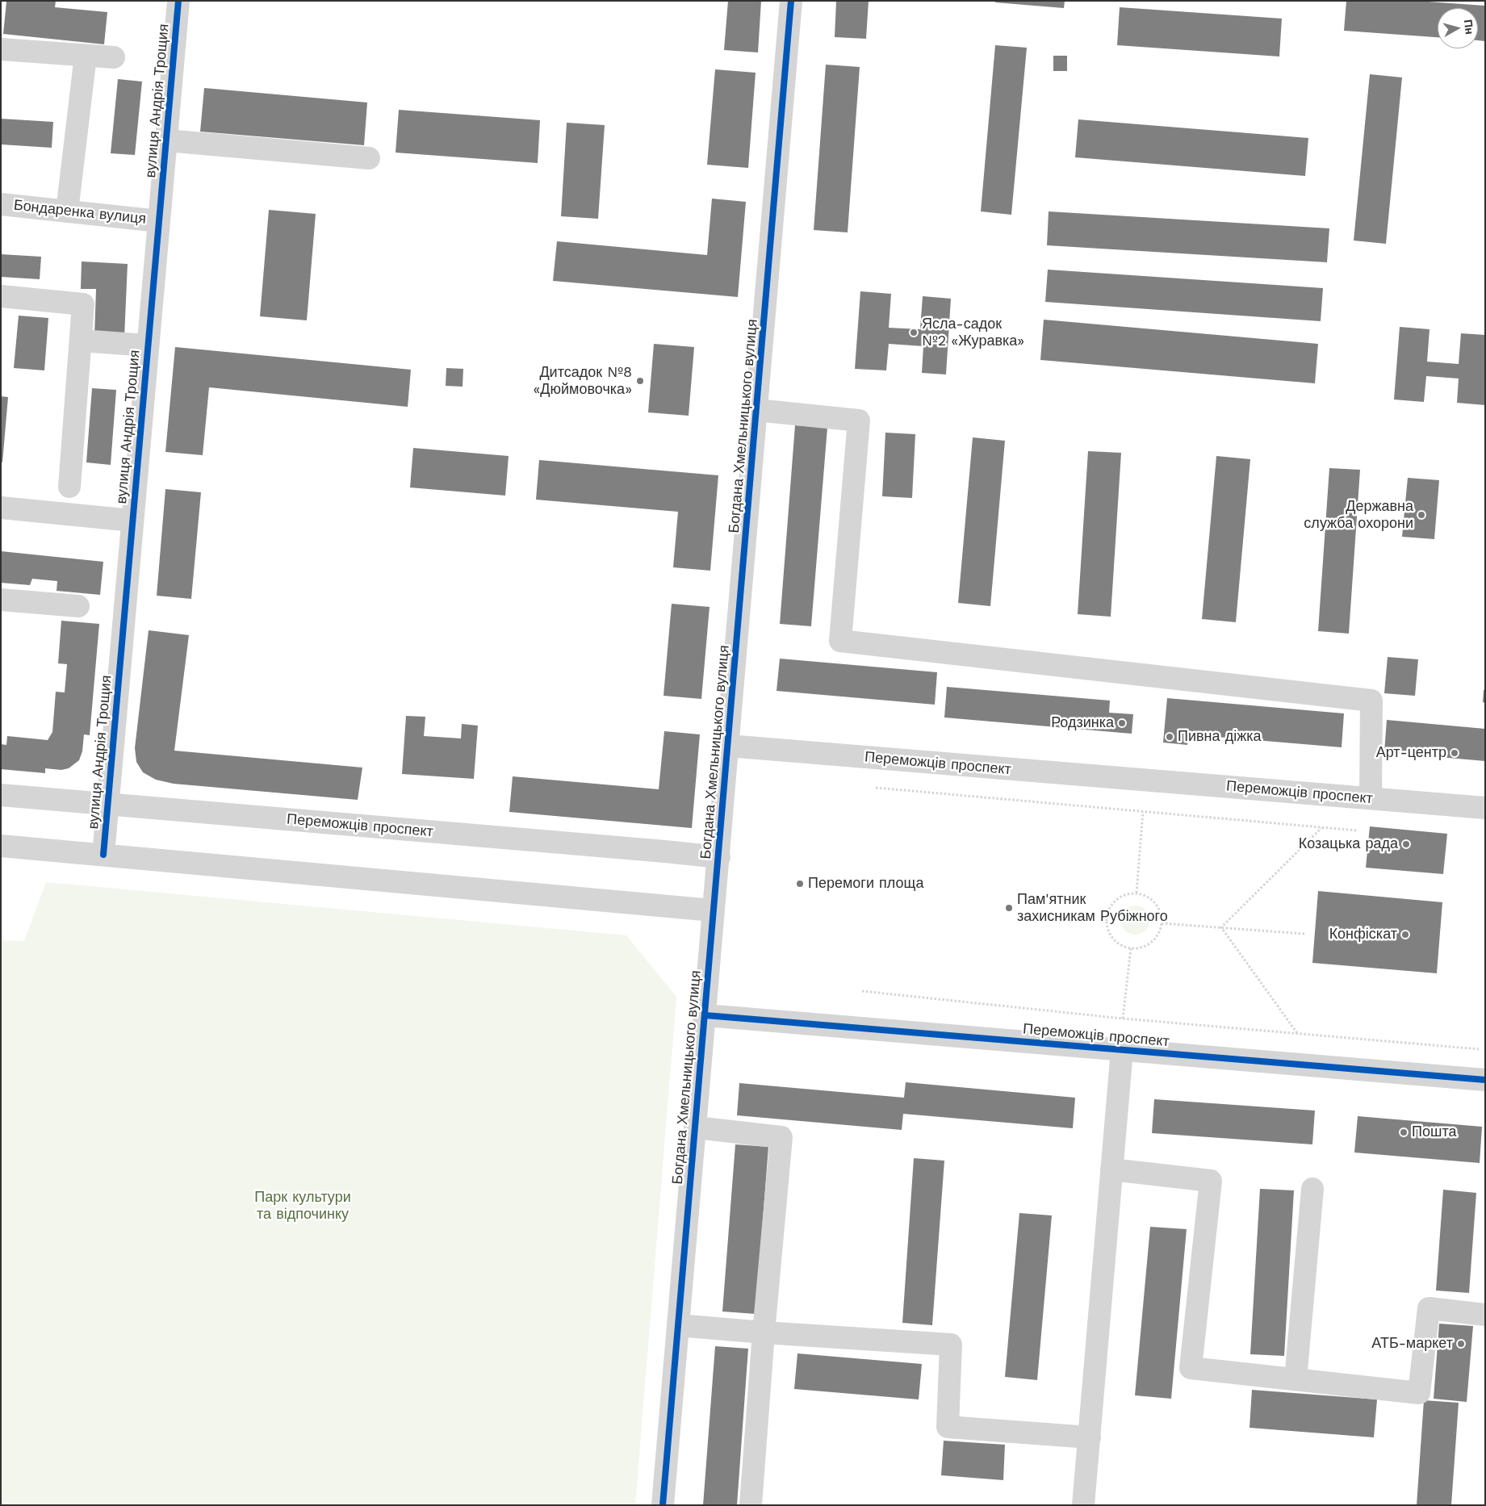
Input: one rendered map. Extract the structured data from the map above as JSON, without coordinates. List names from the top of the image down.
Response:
{
  "streets": {
    "street": [
      "вулиця Андрія Трощия",
      "Бондаренка вулиця",
      "Богдана Хмельницького вулиця",
      "Переможців проспект"
    ]
  },
  "crossings": [
    ["вулиця Андрія Трощия", "Бондаренка вулиця"],
    ["вулиця Андрія Трощия", "Переможців проспект"],
    ["Богдана Хмельницького вулиця", "Переможців проспект"]
  ],
  "parks": ["Парк культури та відпочинку"],
  "places": [
    "Ясла-садок №2 «Журавка»",
    "Дитсадок №8 «Дюймовочка»",
    "Державна служба охорони",
    "Родзинка",
    "Пивна діжка",
    "Арт-центр",
    "Козацька рада",
    "Перемоги площа",
    "Пам'ятник захисникам Рубіжного",
    "Конфіскат",
    "Пошта",
    "АТБ-маркет"
  ],
  "north": "right"
}
